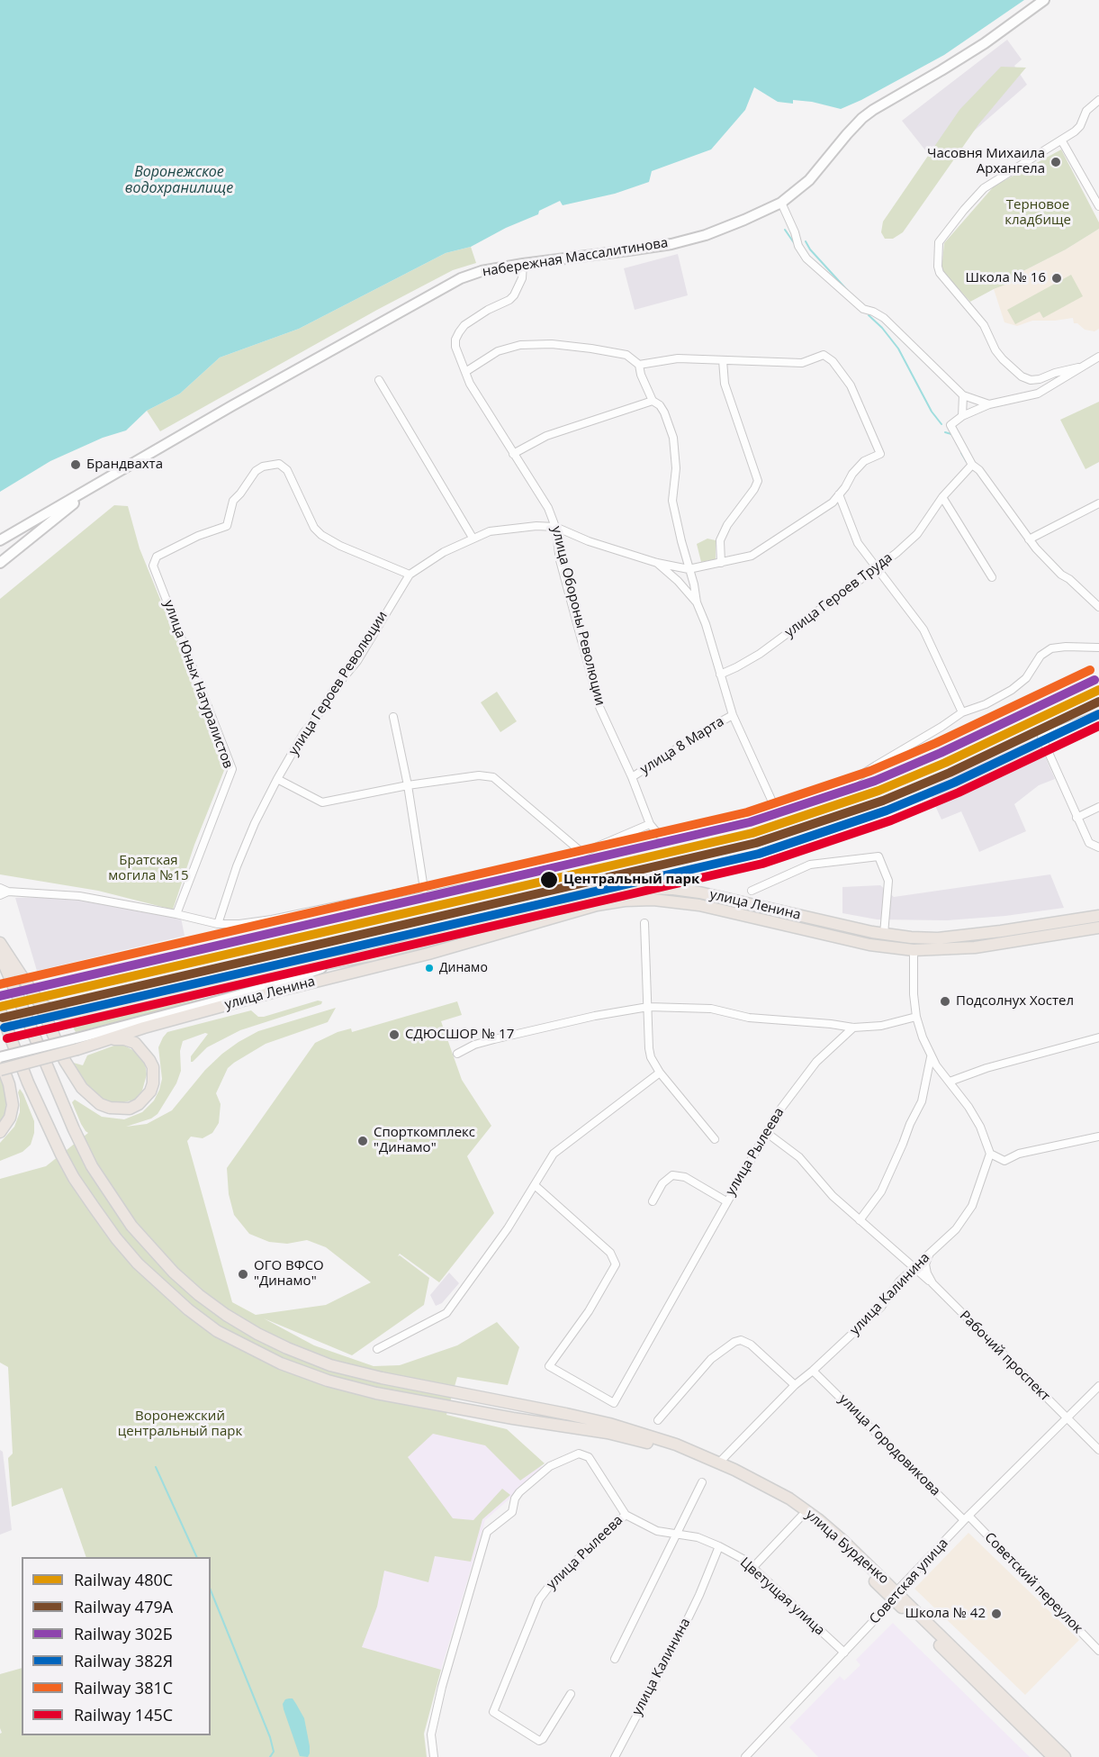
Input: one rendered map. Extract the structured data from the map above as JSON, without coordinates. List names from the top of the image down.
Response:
{
  "streets": {
    "main road": ["набережная Массалитинова", "улица Ленина", "улица Бурденко"],
    "street": [
      "улица Героев Труда",
      "улица Обороны Революции",
      "улица Героев Революции",
      "улица Юных Натуралистов",
      "улица 8 Марта",
      "улица Рылеева",
      "улица Калинина",
      "Рабочий проспект",
      "улица Городовикова",
      "Советская улица",
      "Советский переулок",
      "Цветущая улица"
    ]
  },
  "crossings": [
    ["набережная Массалитинова", "улица Обороны Революции"],
    ["улица Обороны Революции", "улица Героев Революции"],
    ["улица Обороны Революции", "улица 8 Марта"],
    ["улица Героев Революции", "улица Юных Натуралистов"],
    ["улица Рылеева", "Цветущая улица"],
    ["улица Калинина", "Рабочий проспект"],
    ["улица Калинина", "улица Городовикова"],
    ["улица Калинина", "улица Бурденко"],
    ["улица Калинина", "Цветущая улица"],
    ["Рабочий проспект", "Советская улица"],
    ["улица Городовикова", "Советская улица"],
    ["улица Городовикова", "Советский переулок"],
    ["улица Бурденко", "Советская улица"],
    ["Советская улица", "Советский переулок"],
    ["Советская улица", "Цветущая улица"]
  ],
  "water": ["Воронежское водохранилище"],
  "parks": ["Терновое кладбище", "Братская могила №15", "Воронежский центральный парк"],
  "places": [
    "Часовня Михаила Архангела",
    "Школа № 16",
    "Брандвахта",
    "Центральный парк",
    "Динамо",
    "Подсолнух Хостел",
    "СДЮСШОР № 17",
    "Спорткомплекс \"Динамо\"",
    "ОГО ВФСО \"Динамо\"",
    "Школа № 42"
  ],
  "lines": [
    "rail line 381С",
    "rail line 302Б",
    "rail line 480С",
    "rail line 479А",
    "rail line 382Я",
    "rail line 145С"
  ],
  "legend": [
    "Railway 480С",
    "Railway 479А",
    "Railway 302Б",
    "Railway 382Я",
    "Railway 381С",
    "Railway 145С"
  ]
}
